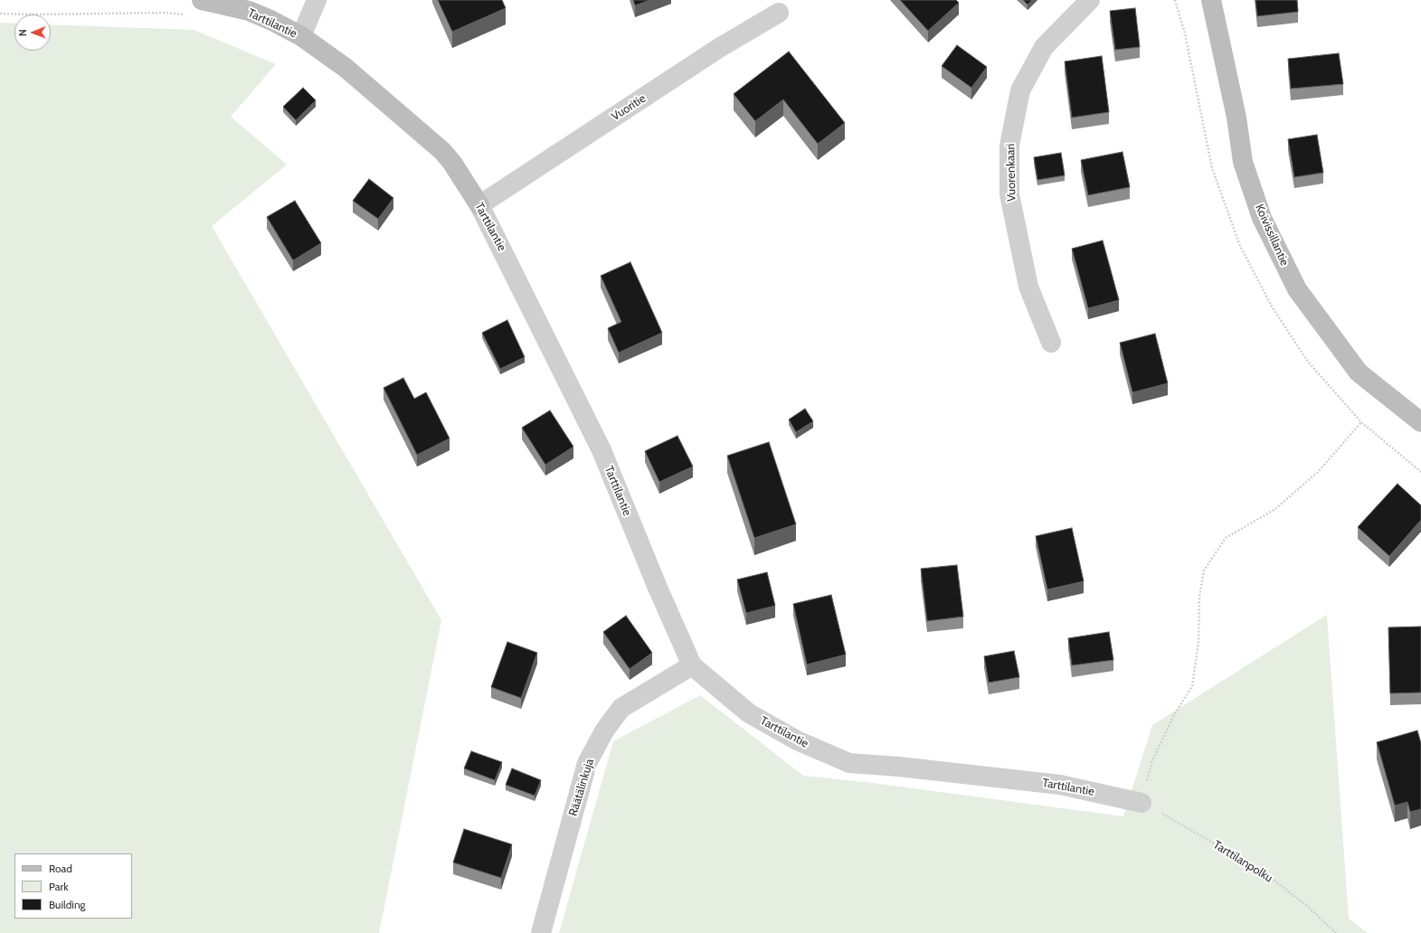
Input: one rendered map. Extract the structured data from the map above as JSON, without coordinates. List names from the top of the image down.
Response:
{
  "streets": {
    "street": [
      "Tarttilantie",
      "Vuoritie",
      "Vuorenkaari",
      "Koivissillantie",
      "Räätälinkuja"
    ],
    "path": ["Tarttilanpolku"]
  },
  "crossings": [
    ["Tarttilantie", "Vuoritie"],
    ["Tarttilantie", "Räätälinkuja"],
    ["Tarttilantie", "Tarttilanpolku"]
  ],
  "legend": ["Road", "Park", "Building"],
  "north": "left"
}
